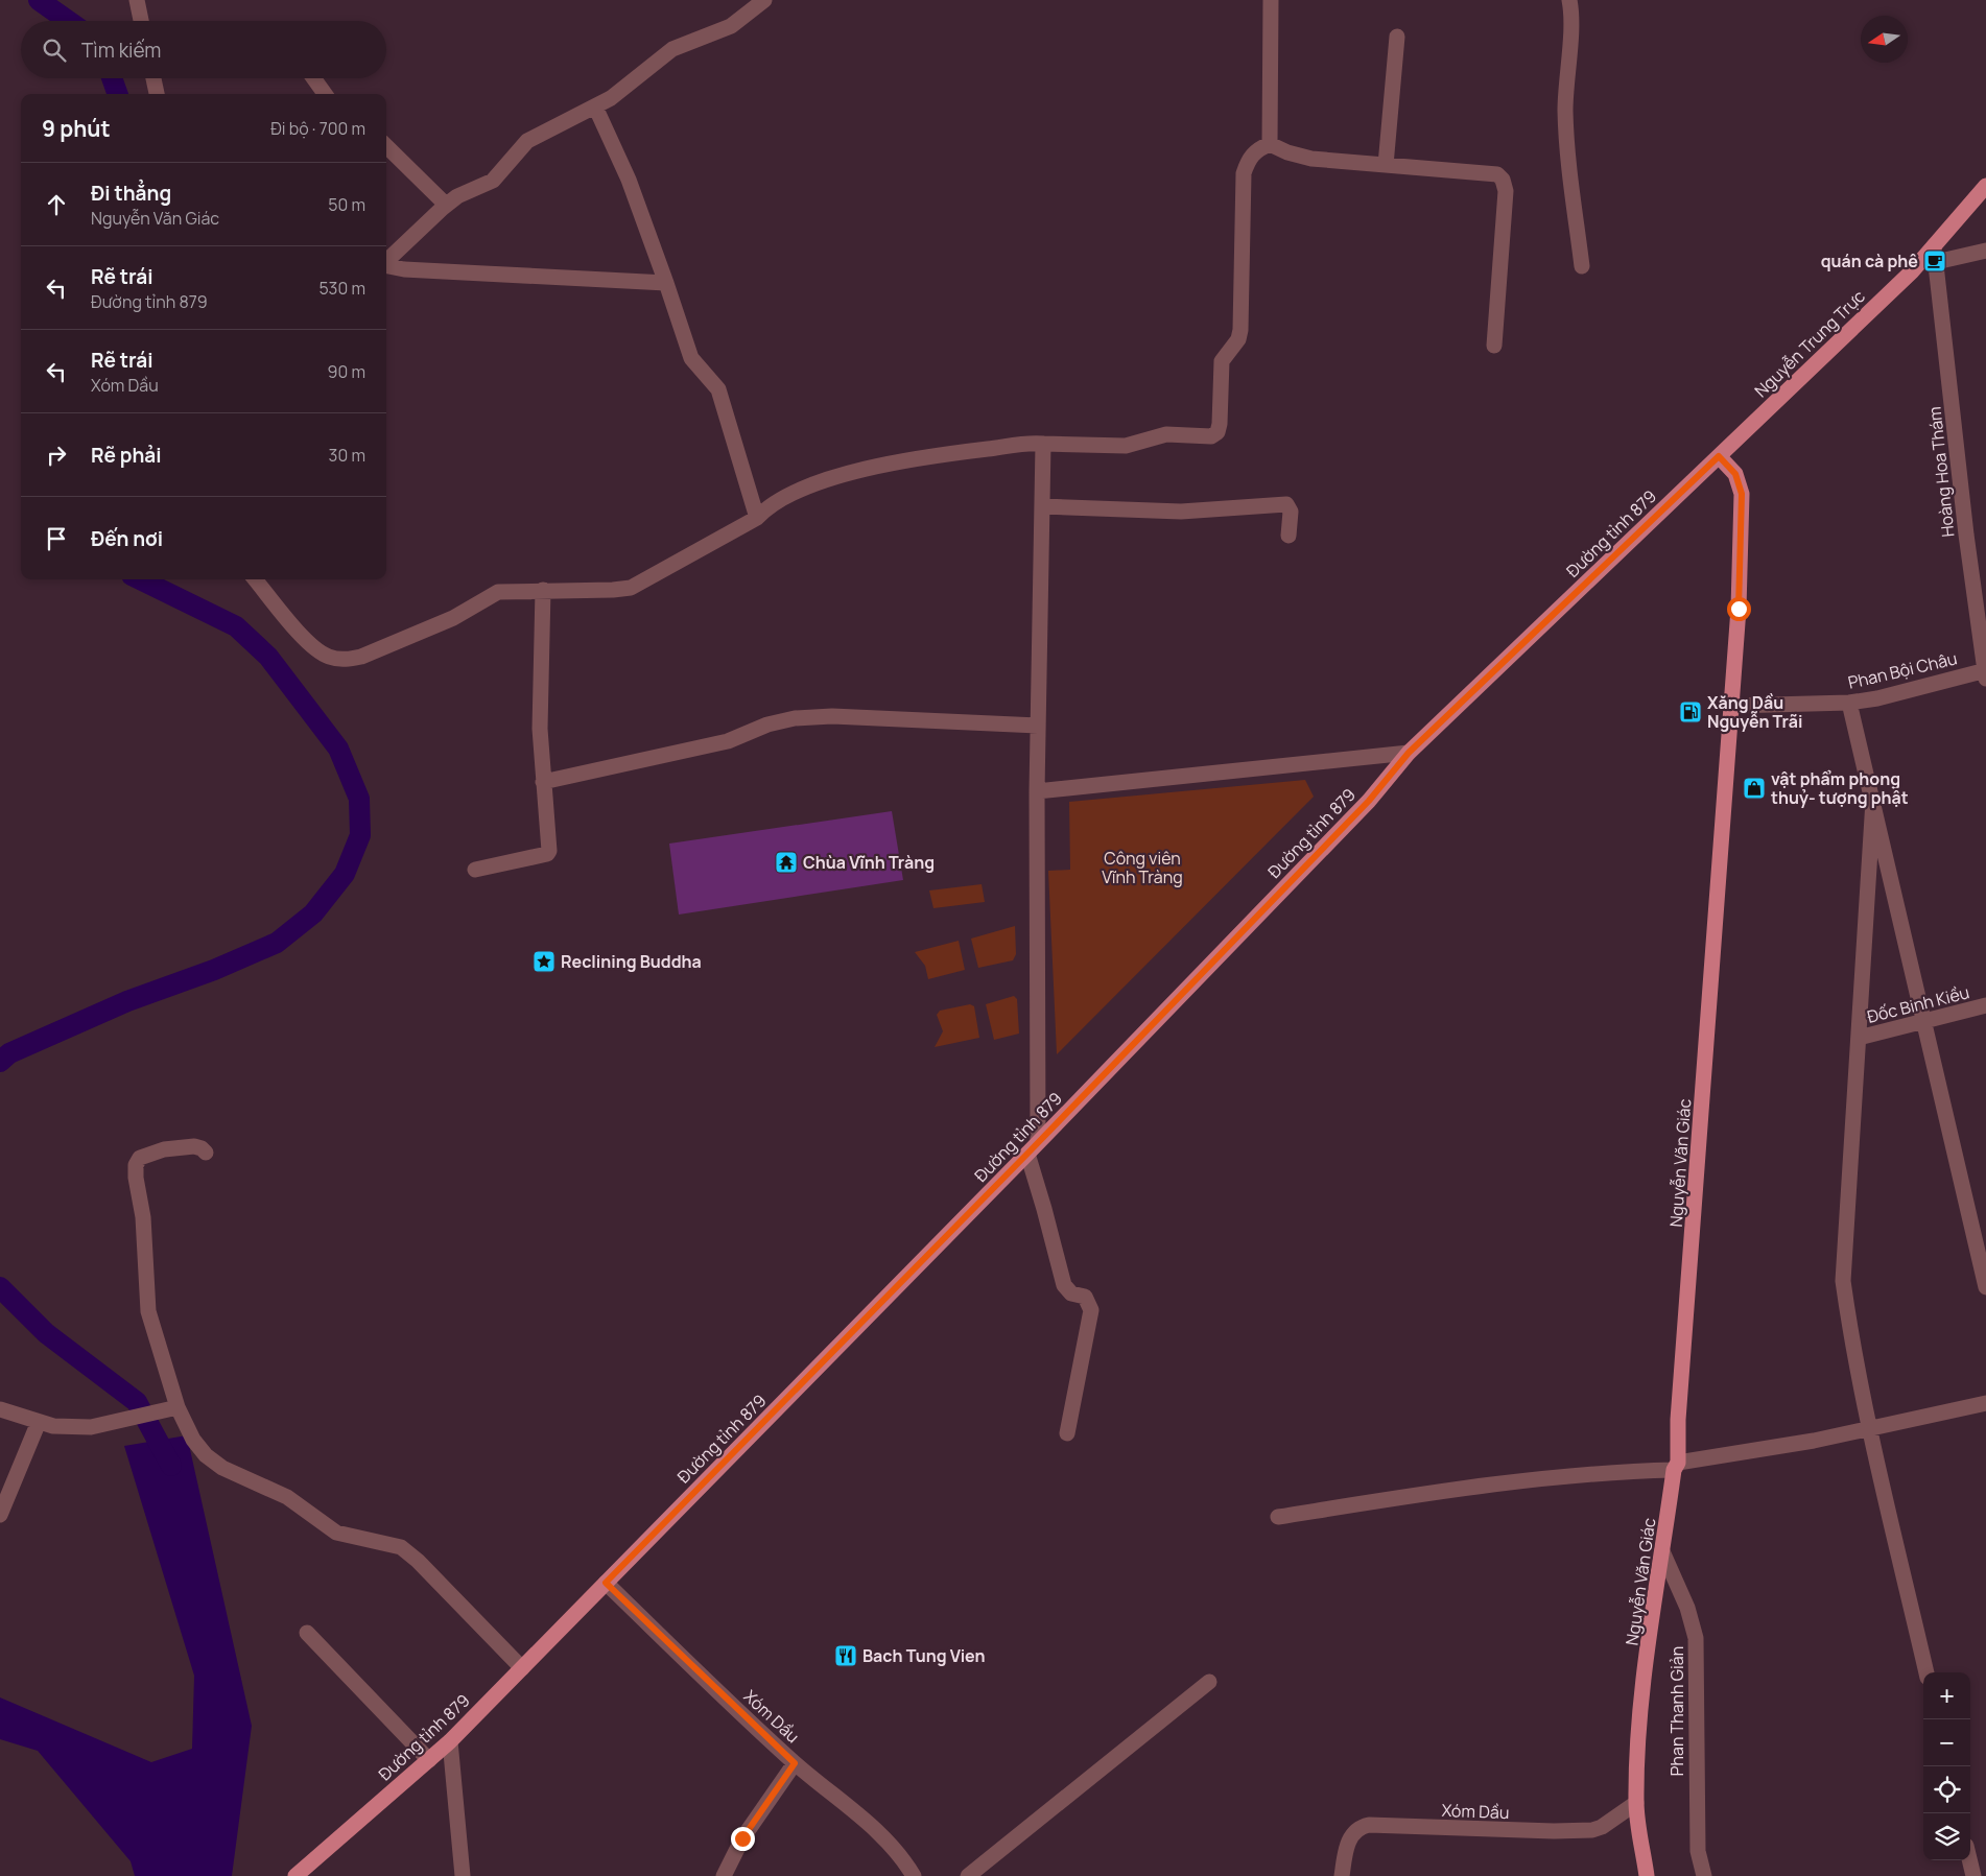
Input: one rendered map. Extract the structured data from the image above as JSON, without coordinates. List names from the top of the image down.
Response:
{
  "streets": {
    "main road": ["Nguyễn Trung Trực", "Đường tỉnh 879", "Nguyễn Văn Giác"],
    "street": [
      "Hoàng Hoa Thám",
      "Phan Bội Châu",
      "Đốc Binh Kiều",
      "Phan Thanh Giản",
      "Xóm Dầu"
    ]
  },
  "crossings": [
    ["Nguyễn Trung Trực", "Hoàng Hoa Thám"],
    ["Nguyễn Trung Trực", "Đường tỉnh 879"],
    ["Nguyễn Trung Trực", "Nguyễn Văn Giác"],
    ["Hoàng Hoa Thám", "Phan Bội Châu"],
    ["Đường tỉnh 879", "Nguyễn Văn Giác"],
    ["Đường tỉnh 879", "Xóm Dầu"],
    ["Phan Bội Châu", "Nguyễn Văn Giác"],
    ["Nguyễn Văn Giác", "Phan Thanh Giản"],
    ["Nguyễn Văn Giác", "Xóm Dầu"]
  ],
  "parks": ["Công viên Vĩnh Tràng"],
  "places": {
    "cafe": ["quán cà phê"],
    "fuel station": ["Xăng Dầu Nguyễn Trãi"],
    "shop": ["vật phẩm phong thuỷ- tượng phật"],
    "temple": ["Chùa Vĩnh Tràng"],
    "place": ["Reclining Buddha"],
    "restaurant": ["Bach Tung Vien"]
  },
  "north": "left",
  "page": {
    "search": "Tìm kiếm",
    "heading": ["9 phút", "Đi bộ · 700 m"],
    "list": [
      ["Đi thẳng", "Nguyễn Văn Giác", "50 m"],
      ["Rẽ trái", "Đường tỉnh 879", "530 m"],
      ["Rẽ trái", "Xóm Dầu", "90 m"],
      ["Rẽ phải", "30 m"],
      "Đến nơi"
    ],
    "map_buttons": ["+", "−"]
  }
}
